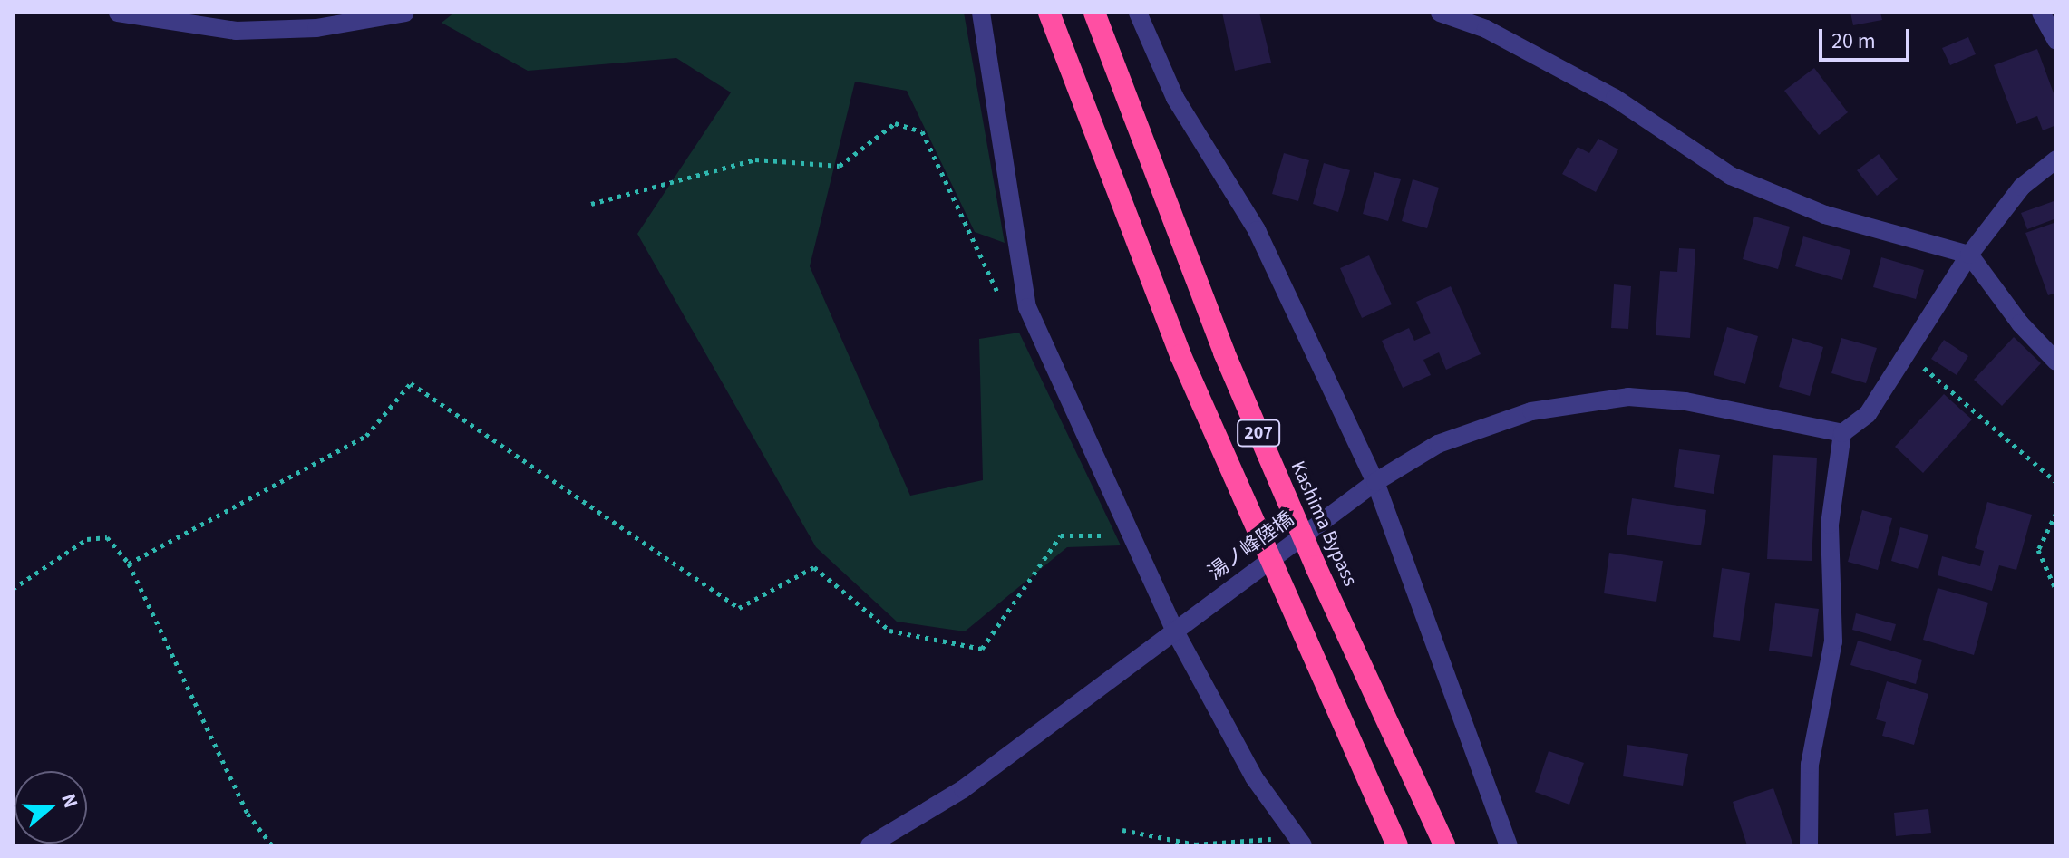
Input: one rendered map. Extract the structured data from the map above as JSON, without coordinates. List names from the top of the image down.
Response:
{
  "streets": {
    "highway": ["207", "Kashima Bypass"],
    "street": ["湯ノ峰陸橋"]
  },
  "scale_bar": "20 m",
  "north": "right"
}
